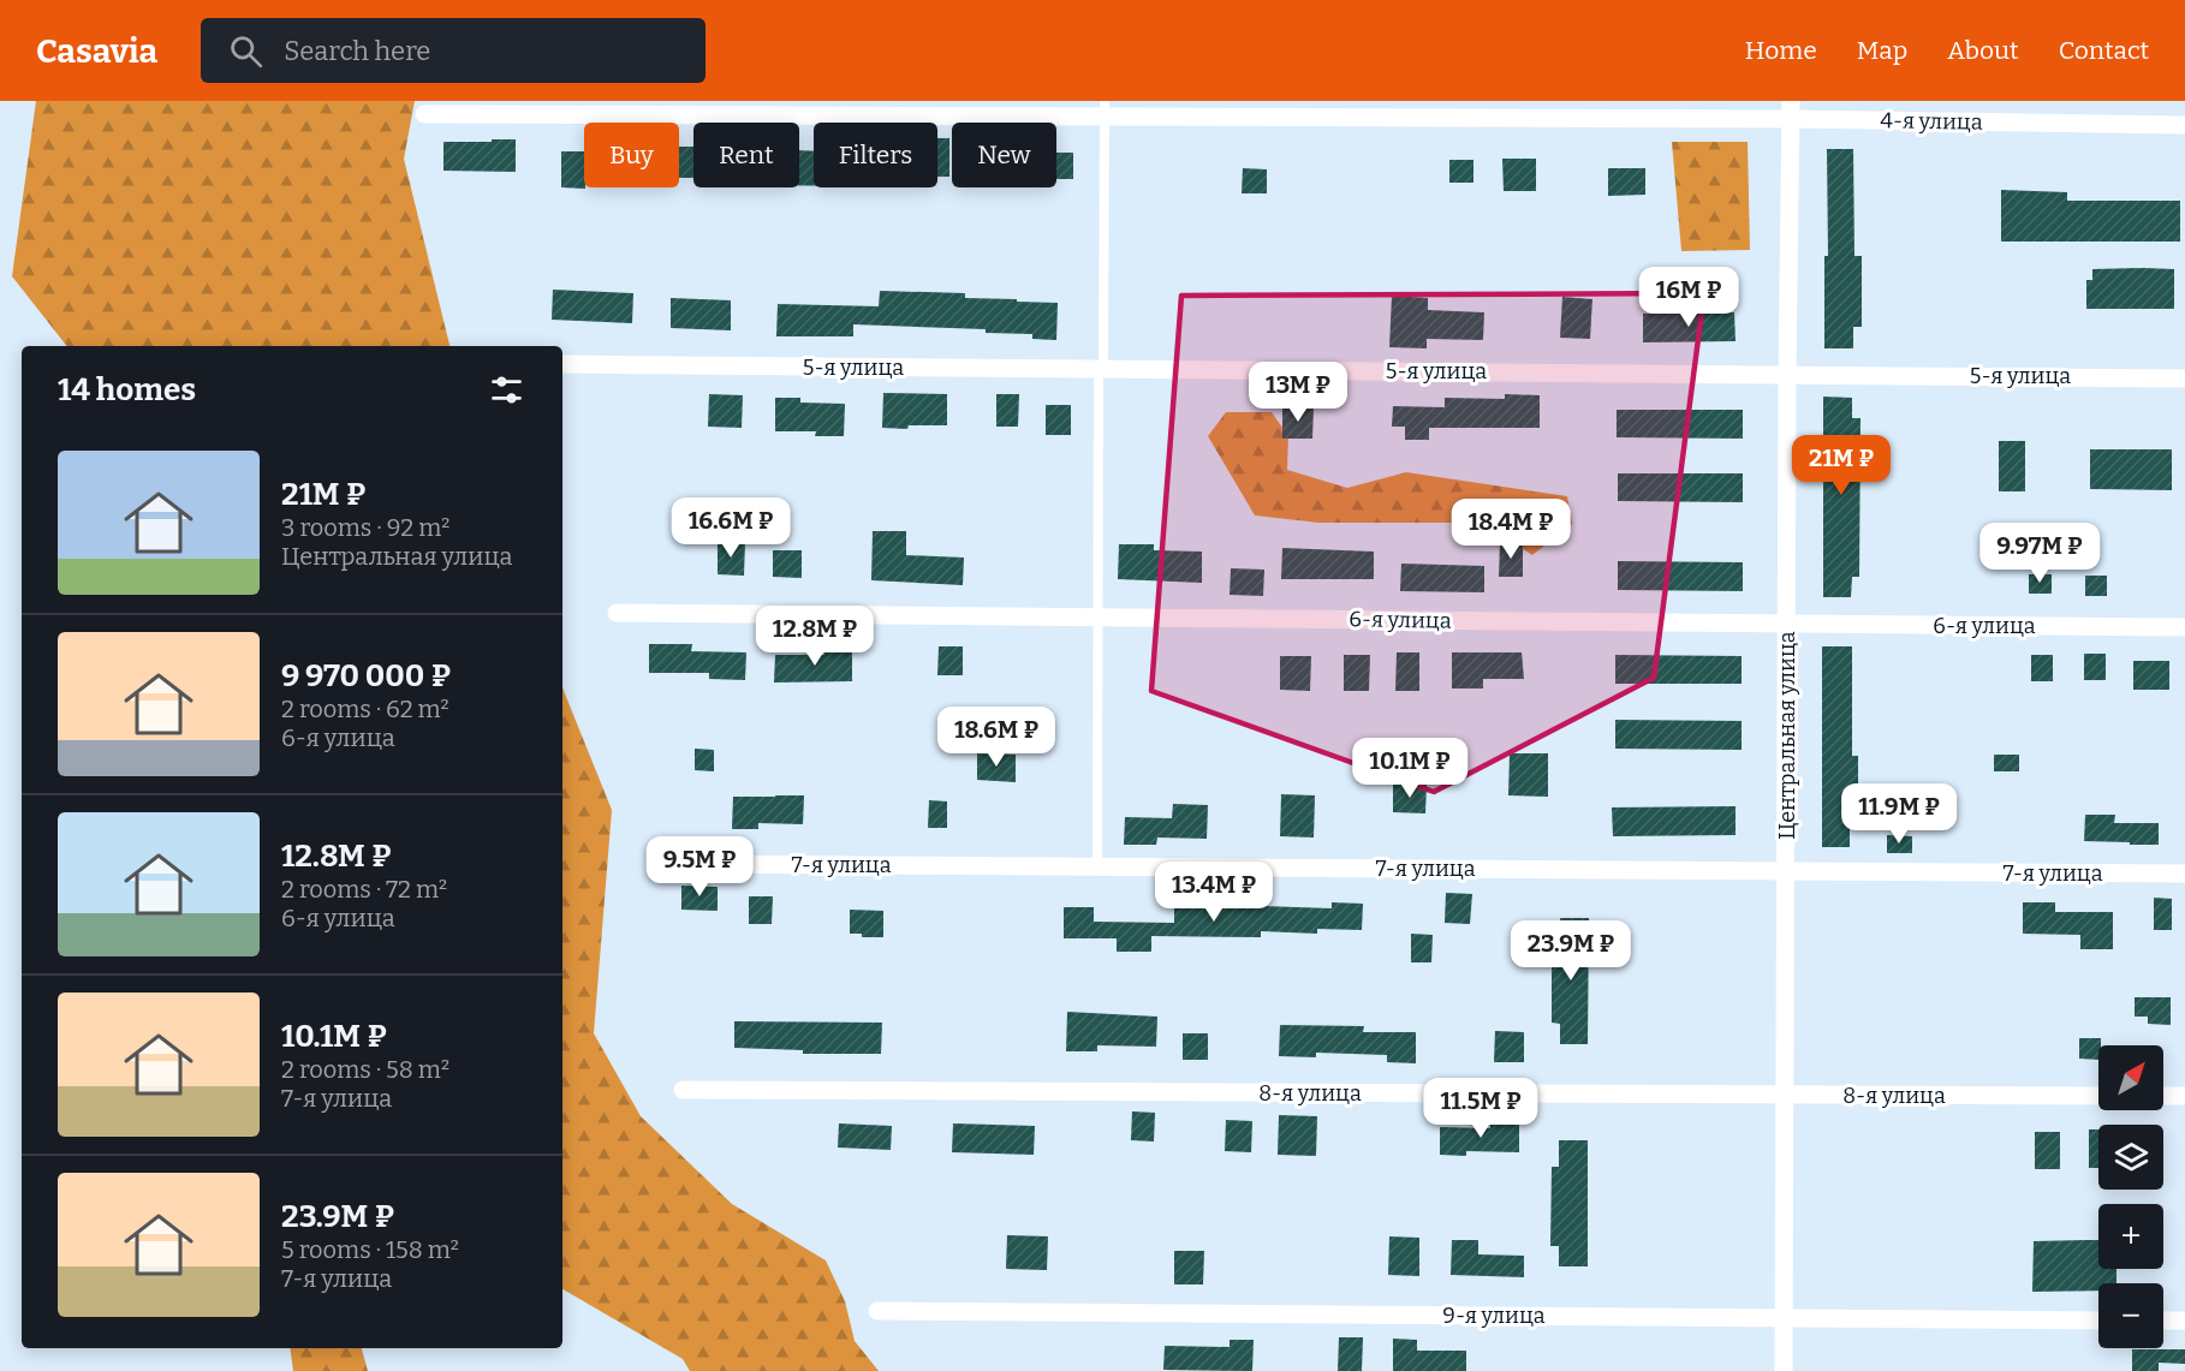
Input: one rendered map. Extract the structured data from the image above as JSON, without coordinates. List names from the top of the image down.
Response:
{
  "streets": {
    "street": [
      "4-я улица",
      "5-я улица",
      "6-я улица",
      "Центральная улица",
      "7-я улица",
      "8-я улица",
      "9-я улица"
    ]
  },
  "crossings": [
    ["4-я улица", "Центральная улица"],
    ["5-я улица", "Центральная улица"],
    ["6-я улица", "Центральная улица"],
    ["Центральная улица", "7-я улица"],
    ["Центральная улица", "8-я улица"],
    ["Центральная улица", "9-я улица"]
  ],
  "north": "top right",
  "page": {
    "header": "Casavia",
    "search": "Search here",
    "nav": [
      "Home",
      "Map",
      "About",
      "Contact"
    ],
    "chip": [
      "Buy",
      "Rent",
      "Filters",
      "New"
    ],
    "price": [
      "16M ₽",
      "13M ₽",
      "21M ₽",
      "16.6M ₽",
      "18.4M ₽",
      "9.97M ₽",
      "12.8M ₽",
      "18.6M ₽",
      "10.1M ₽",
      "11.9M ₽",
      "9.5M ₽",
      "13.4M ₽",
      "23.9M ₽",
      "11.5M ₽"
    ],
    "heading": "14 homes",
    "list": [
      {
        "name": "21M ₽",
        "note": "3 rooms · 92 m² · Центральная улица"
      },
      {
        "name": "9 970 000 ₽",
        "note": "2 rooms · 62 m² · 6-я улица"
      },
      {
        "name": "12.8M ₽",
        "note": "2 rooms · 72 m² · 6-я улица"
      },
      {
        "name": "10.1M ₽",
        "note": "2 rooms · 58 m² · 7-я улица"
      },
      {
        "name": "23.9M ₽",
        "note": "5 rooms · 158 m² · 7-я улица"
      }
    ],
    "map_buttons": ["+", "−"]
  }
}
